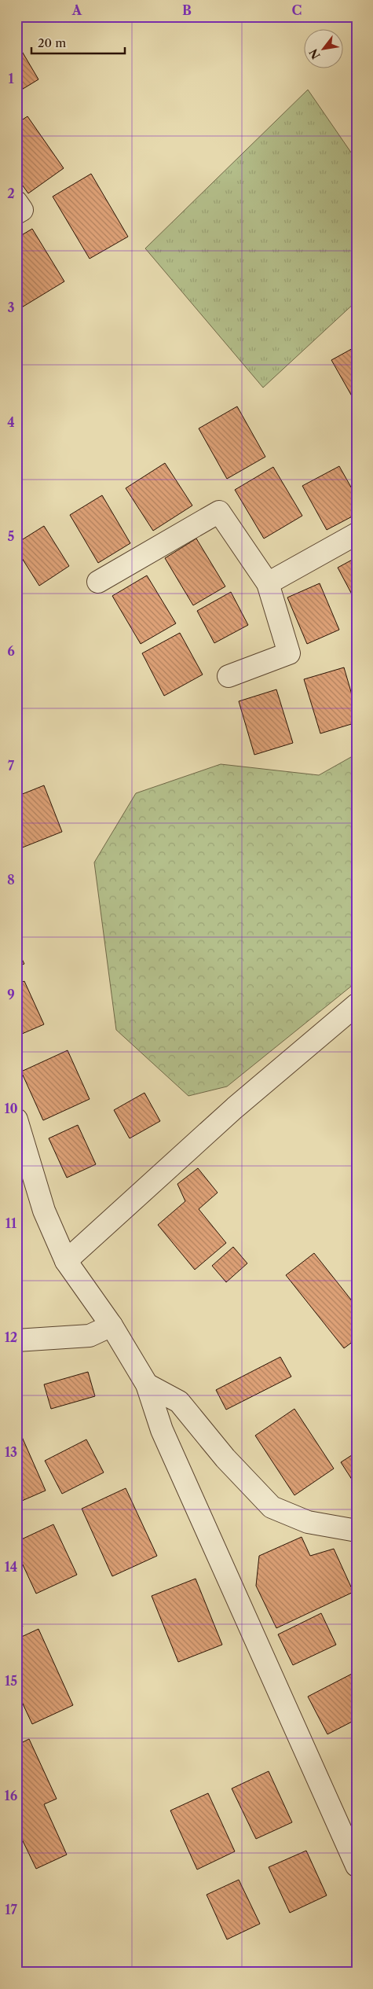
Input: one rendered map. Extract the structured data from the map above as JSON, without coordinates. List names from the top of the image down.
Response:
{
  "scale_bar": "20 m",
  "north": "bottom left",
  "grid": {
    "columns": ["A", "B", "C"],
    "rows": [
      "1",
      "2",
      "3",
      "4",
      "5",
      "6",
      "7",
      "8",
      "9",
      "10",
      "11",
      "12",
      "13",
      "14",
      "15",
      "16",
      "17"
    ]
  }
}
